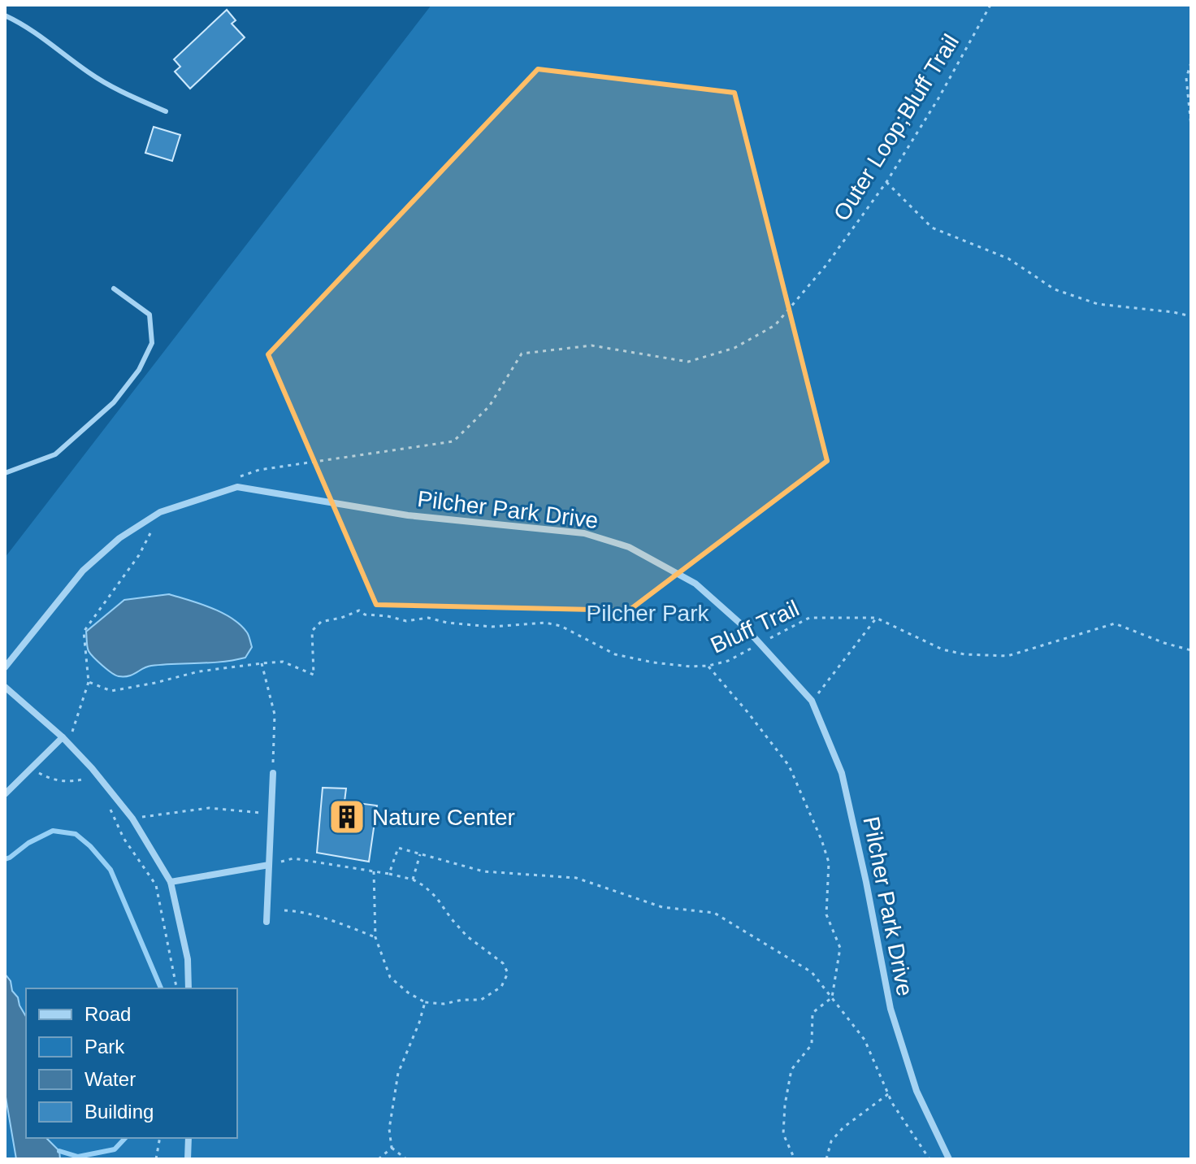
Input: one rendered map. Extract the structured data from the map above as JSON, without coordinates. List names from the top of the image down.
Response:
{
  "streets": {
    "street": ["Pilcher Park Drive"],
    "path": ["Outer Loop;Bluff Trail", "Bluff Trail"]
  },
  "crossings": [
    ["Pilcher Park Drive", "Bluff Trail"]
  ],
  "parks": ["Pilcher Park"],
  "places": {
    "building": ["Nature Center"]
  },
  "legend": [
    "Road",
    "Park",
    "Water",
    "Building"
  ]
}
